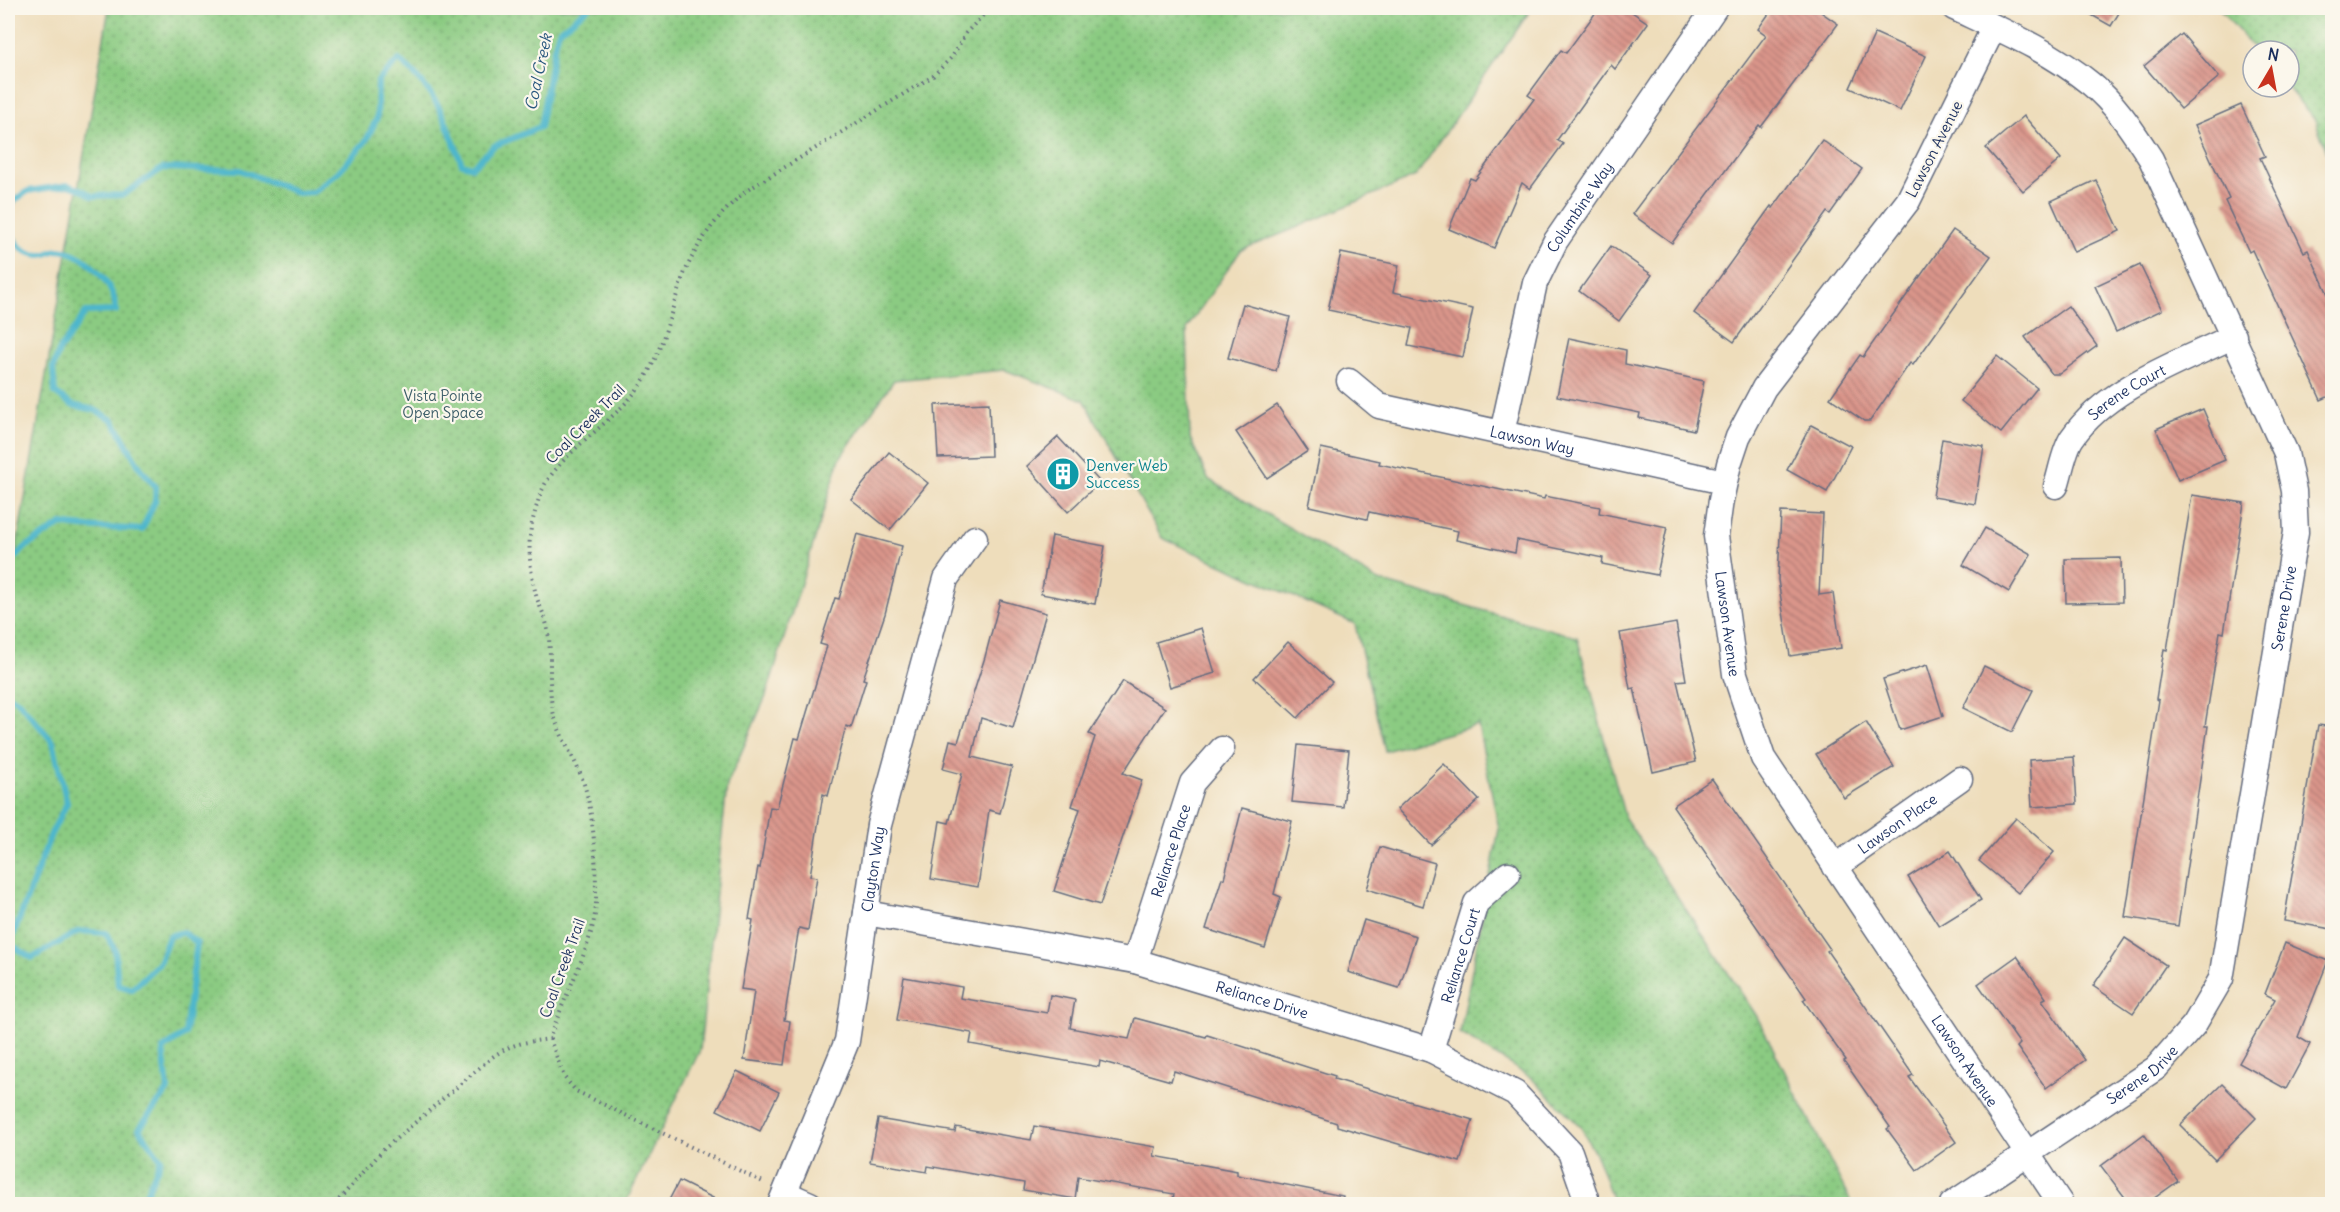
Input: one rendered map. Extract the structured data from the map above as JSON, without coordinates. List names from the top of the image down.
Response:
{
  "streets": {
    "street": [
      "Lawson Avenue",
      "Columbine Way",
      "Serene Court",
      "Lawson Way",
      "Serene Drive",
      "Lawson Place",
      "Reliance Place",
      "Clayton Way",
      "Reliance Court",
      "Reliance Drive"
    ],
    "path": ["Coal Creek Trail"]
  },
  "crossings": [
    ["Lawson Avenue", "Lawson Way"],
    ["Lawson Avenue", "Serene Drive"],
    ["Lawson Avenue", "Lawson Place"],
    ["Columbine Way", "Lawson Way"],
    ["Serene Court", "Serene Drive"],
    ["Reliance Place", "Reliance Drive"],
    ["Clayton Way", "Reliance Drive"],
    ["Reliance Court", "Reliance Drive"]
  ],
  "water": ["Coal Creek"],
  "parks": ["Vista Pointe Open Space"],
  "places": {
    "building": ["Denver Web Success"]
  },
  "north": "top"
}
